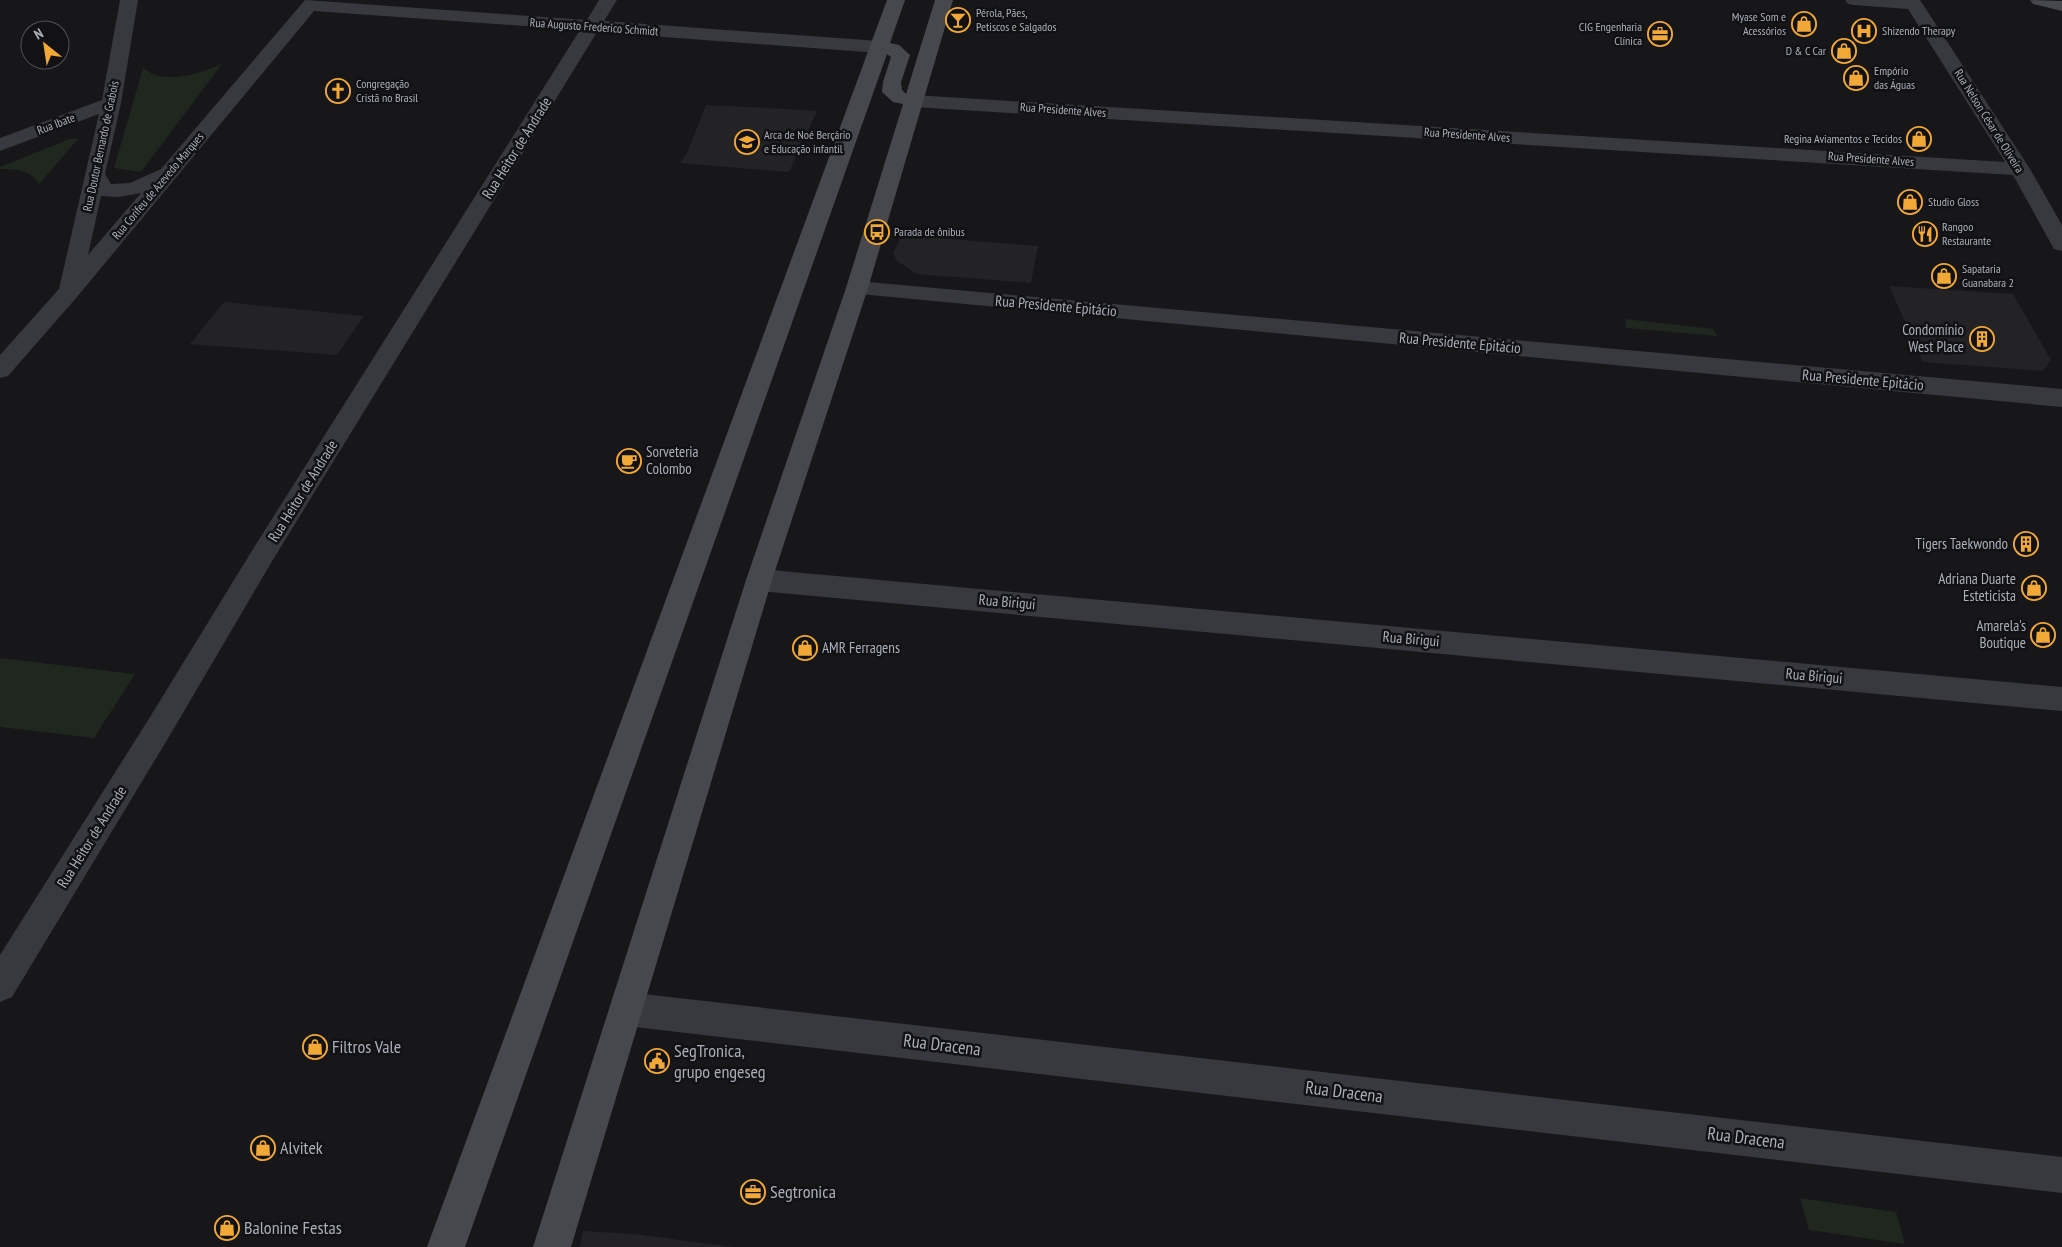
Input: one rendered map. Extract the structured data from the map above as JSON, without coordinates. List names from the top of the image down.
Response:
{
  "streets": {
    "street": [
      "Rua Augusto Frederico Schmidt",
      "Rua Presidente Alves",
      "Rua Nelson César de Oliveira",
      "Rua Ibate",
      "Rua Doutor Bernardo de Grabois",
      "Rua Heitor de Andrade",
      "Rua Corifeu de Azevedo Marques",
      "Rua Presidente Epitácio",
      "Rua Birigui",
      "Rua Dracena"
    ]
  },
  "crossings": [
    ["Rua Augusto Frederico Schmidt", "Rua Heitor de Andrade"],
    ["Rua Augusto Frederico Schmidt", "Rua Corifeu de Azevedo Marques"],
    ["Rua Presidente Alves", "Rua Nelson César de Oliveira"],
    ["Rua Ibate", "Rua Doutor Bernardo de Grabois"],
    ["Rua Doutor Bernardo de Grabois", "Rua Corifeu de Azevedo Marques"]
  ],
  "places": {
    "bar": ["Pérola, Pães, Petiscos e Salgados"],
    "shop": [
      "Myase Som e Acessórios",
      "D & C Car",
      "Empório das Águas",
      "Regina Aviamentos e Tecidos",
      "Studio Gloss",
      "Sapataria Guanabara 2",
      "Adriana Duarte Esteticista",
      "Amarela's Boutique",
      "AMR Ferragens",
      "Filtros Vale",
      "Alvitek",
      "Balonine Festas"
    ],
    "hospital": ["Shizendo Therapy"],
    "office": ["CIG Engenharia Clínica", "Segtronica"],
    "church": ["Congregação Cristã no Brasil"],
    "school or university": ["Arca de Noé Berçário e Educação infantil"],
    "bus stop": ["Parada de ônibus"],
    "restaurant": ["Rangoo Restaurante"],
    "building": ["Condomínio West Place", "Tigers Taekwondo"],
    "cafe": ["Sorveteria Colombo"],
    "public building": ["SegTronica, grupo engeseg"]
  },
  "north": "top left"
}
